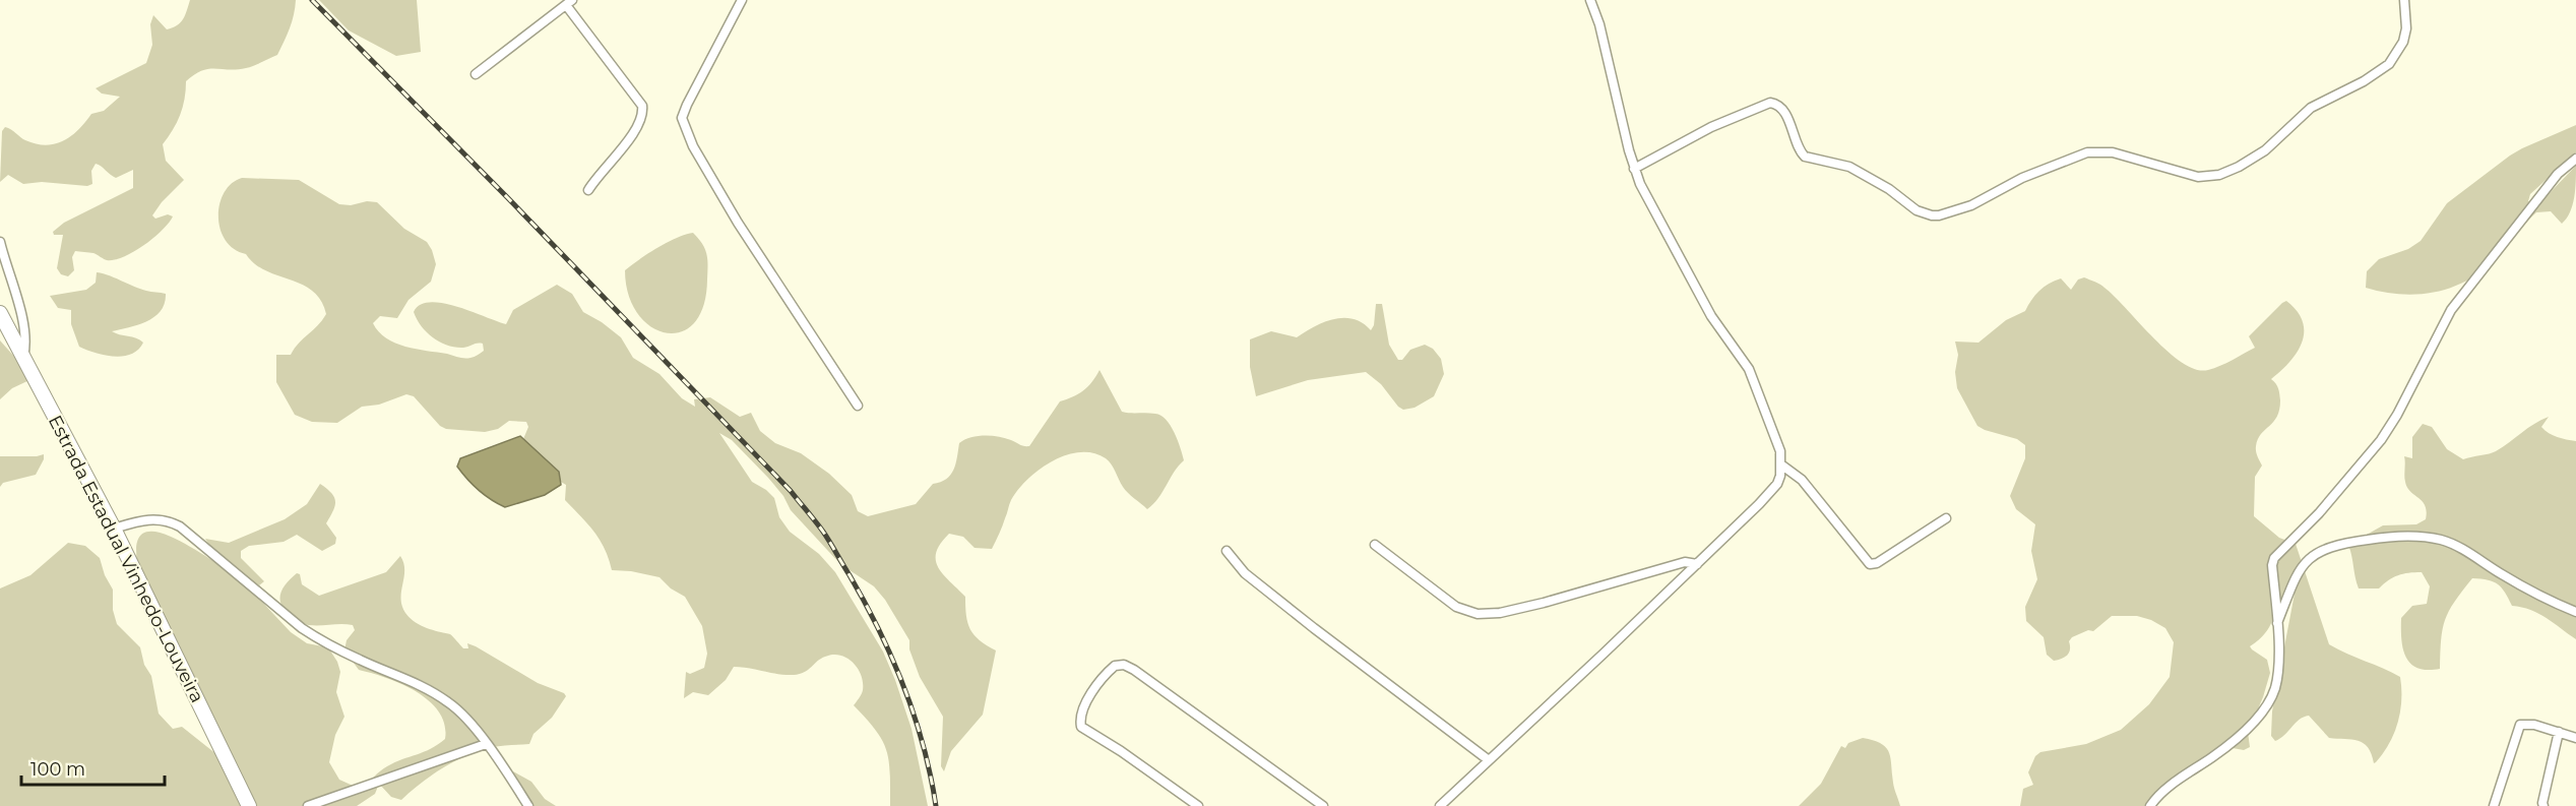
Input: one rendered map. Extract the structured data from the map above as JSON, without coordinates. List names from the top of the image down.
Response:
{
  "streets": {
    "main road": ["Estrada Estadual Vinhedo-Louveira"]
  },
  "scale_bar": "100 m"
}
